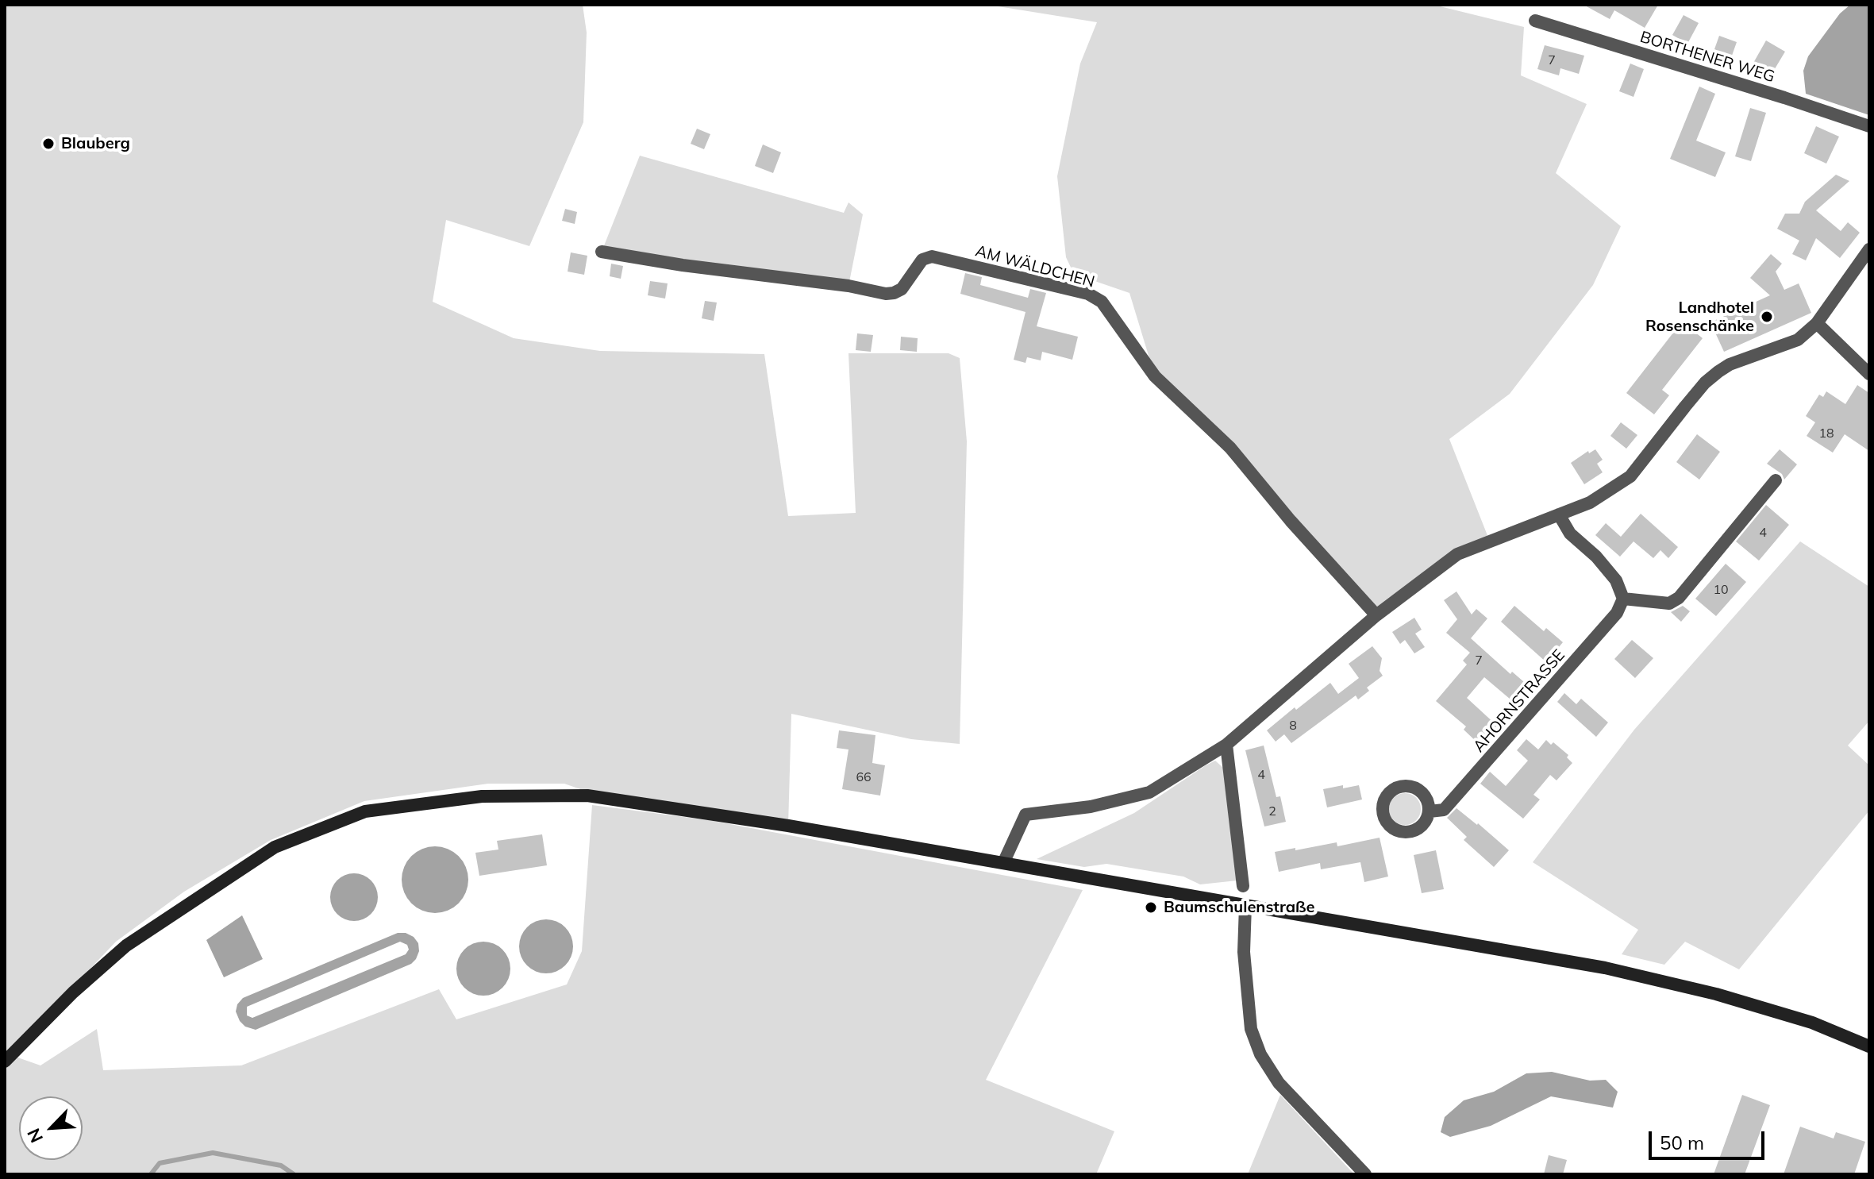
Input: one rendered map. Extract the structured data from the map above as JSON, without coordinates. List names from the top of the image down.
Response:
{
  "streets": {
    "street": ["BORTHENER WEG", "AM WÄLDCHEN", "AHORNSTRASSE"]
  },
  "places": ["Blauberg", "Landhotel Rosenschänke", "Baumschulenstraße"],
  "house_numbers": [
    "7",
    "18",
    "4",
    "10",
    "7",
    "8",
    "4",
    "66",
    "2"
  ],
  "scale_bar": "50 m",
  "north": "bottom left"
}
